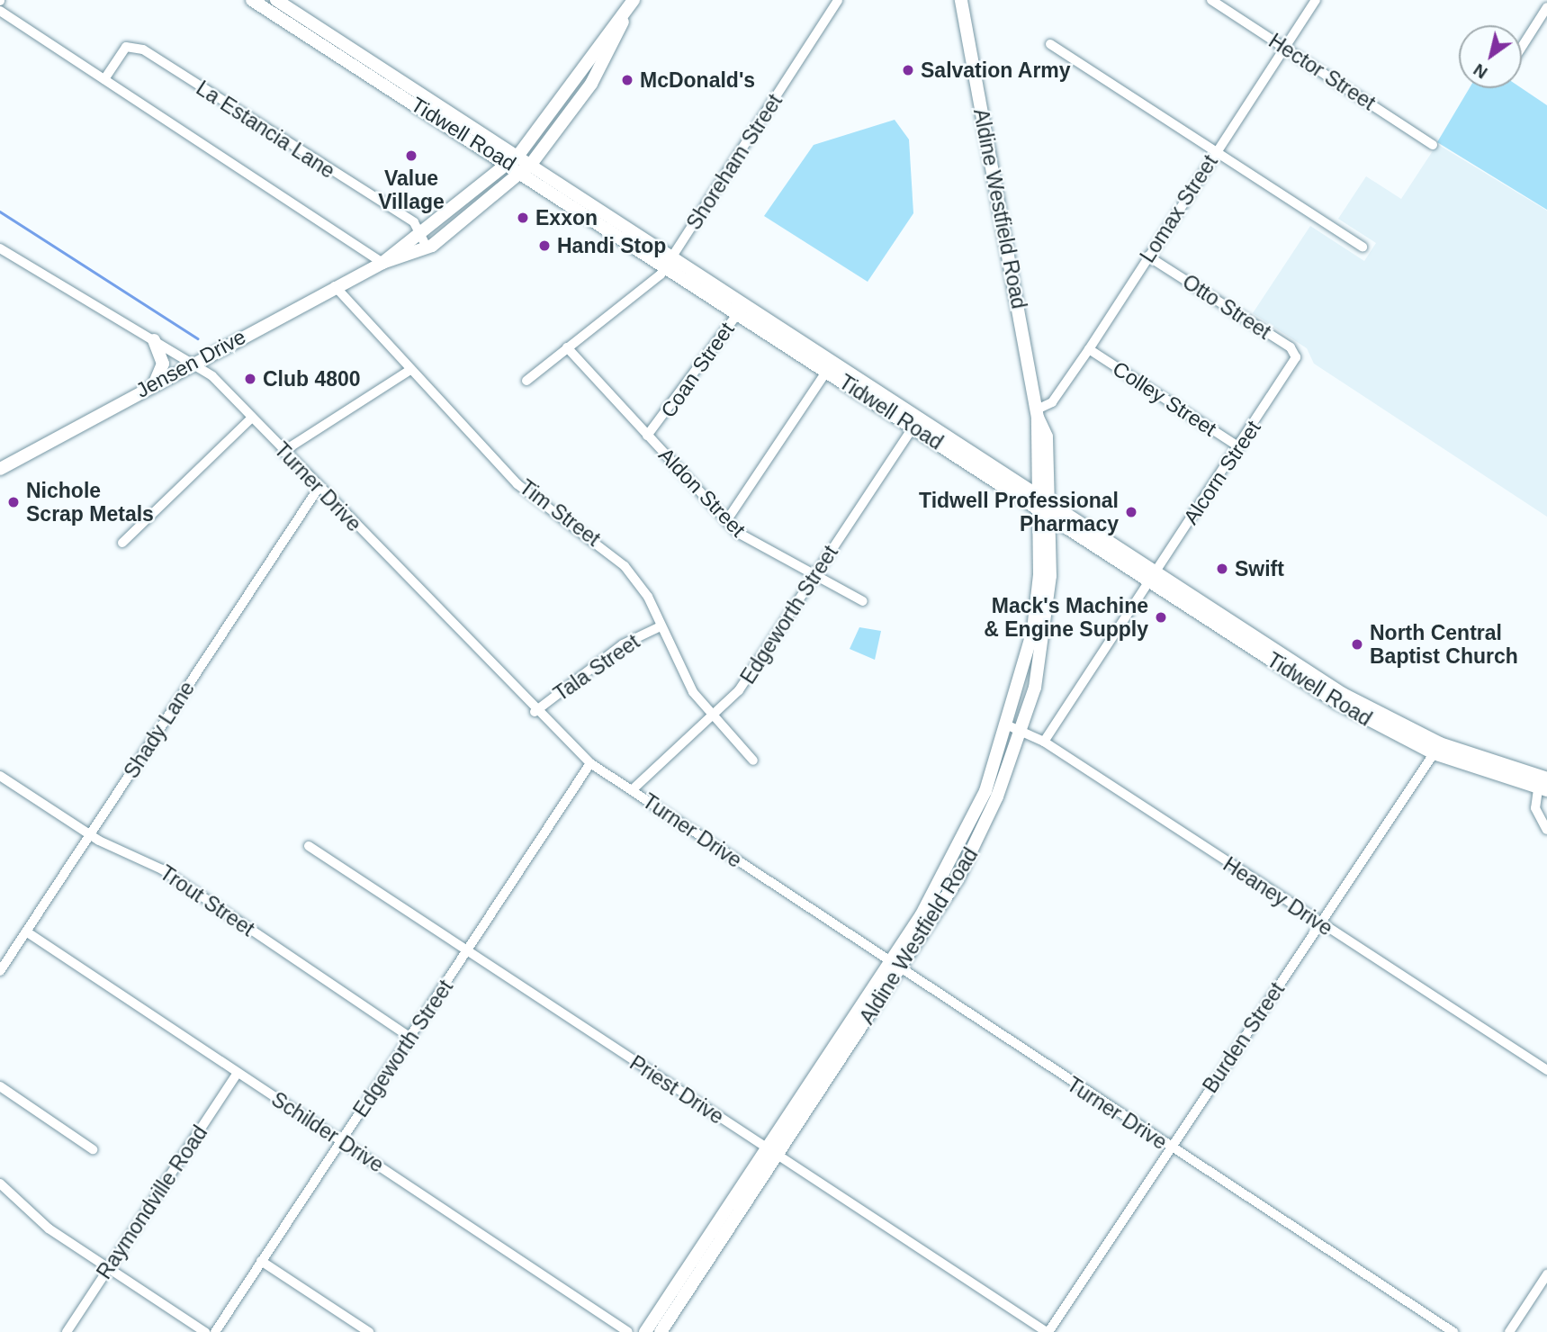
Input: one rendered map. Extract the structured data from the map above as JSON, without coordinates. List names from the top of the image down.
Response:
{
  "streets": {
    "main road": ["Tidwell Road", "Aldine Westfield Road", "Jensen Drive"],
    "street": [
      "Hector Street",
      "La Estancia Lane",
      "Shoreham Street",
      "Lomax Street",
      "Otto Street",
      "Coan Street",
      "Colley Street",
      "Alcorn Street",
      "Turner Drive",
      "Aldon Street",
      "Tim Street",
      "Edgeworth Street",
      "Tala Street",
      "Shady Lane",
      "Heaney Drive",
      "Trout Street",
      "Burden Street",
      "Priest Drive",
      "Schilder Drive",
      "Raymondville Road"
    ]
  },
  "crossings": [
    ["Hector Street", "Lomax Street"],
    ["La Estancia Lane", "Jensen Drive"],
    ["Tidwell Road", "Shoreham Street"],
    ["Tidwell Road", "Aldine Westfield Road"],
    ["Tidwell Road", "Jensen Drive"],
    ["Tidwell Road", "Coan Street"],
    ["Tidwell Road", "Alcorn Street"],
    ["Tidwell Road", "Edgeworth Street"],
    ["Tidwell Road", "Burden Street"],
    ["Shoreham Street", "Aldon Street"],
    ["Aldine Westfield Road", "Lomax Street"],
    ["Aldine Westfield Road", "Turner Drive"],
    ["Aldine Westfield Road", "Heaney Drive"],
    ["Aldine Westfield Road", "Priest Drive"],
    ["Lomax Street", "Otto Street"],
    ["Lomax Street", "Colley Street"],
    ["Otto Street", "Alcorn Street"],
    ["Jensen Drive", "Turner Drive"],
    ["Jensen Drive", "Tim Street"],
    ["Coan Street", "Aldon Street"],
    ["Colley Street", "Alcorn Street"],
    ["Alcorn Street", "Heaney Drive"],
    ["Turner Drive", "Edgeworth Street"],
    ["Turner Drive", "Tala Street"],
    ["Turner Drive", "Shady Lane"],
    ["Turner Drive", "Burden Street"],
    ["Aldon Street", "Edgeworth Street"],
    ["Tim Street", "Edgeworth Street"],
    ["Tim Street", "Tala Street"],
    ["Edgeworth Street", "Trout Street"],
    ["Edgeworth Street", "Priest Drive"],
    ["Edgeworth Street", "Schilder Drive"],
    ["Shady Lane", "Trout Street"],
    ["Shady Lane", "Schilder Drive"],
    ["Heaney Drive", "Burden Street"],
    ["Burden Street", "Priest Drive"],
    ["Schilder Drive", "Raymondville Road"]
  ],
  "places": [
    "Salvation Army",
    "McDonald's",
    "Value Village",
    "Exxon",
    "Handi Stop",
    "Club 4800",
    "Nichole Scrap Metals",
    "Tidwell Professional Pharmacy",
    "Swift",
    "Mack's Machine & Engine Supply",
    "North Central Baptist Church"
  ],
  "north": "bottom left"
}
